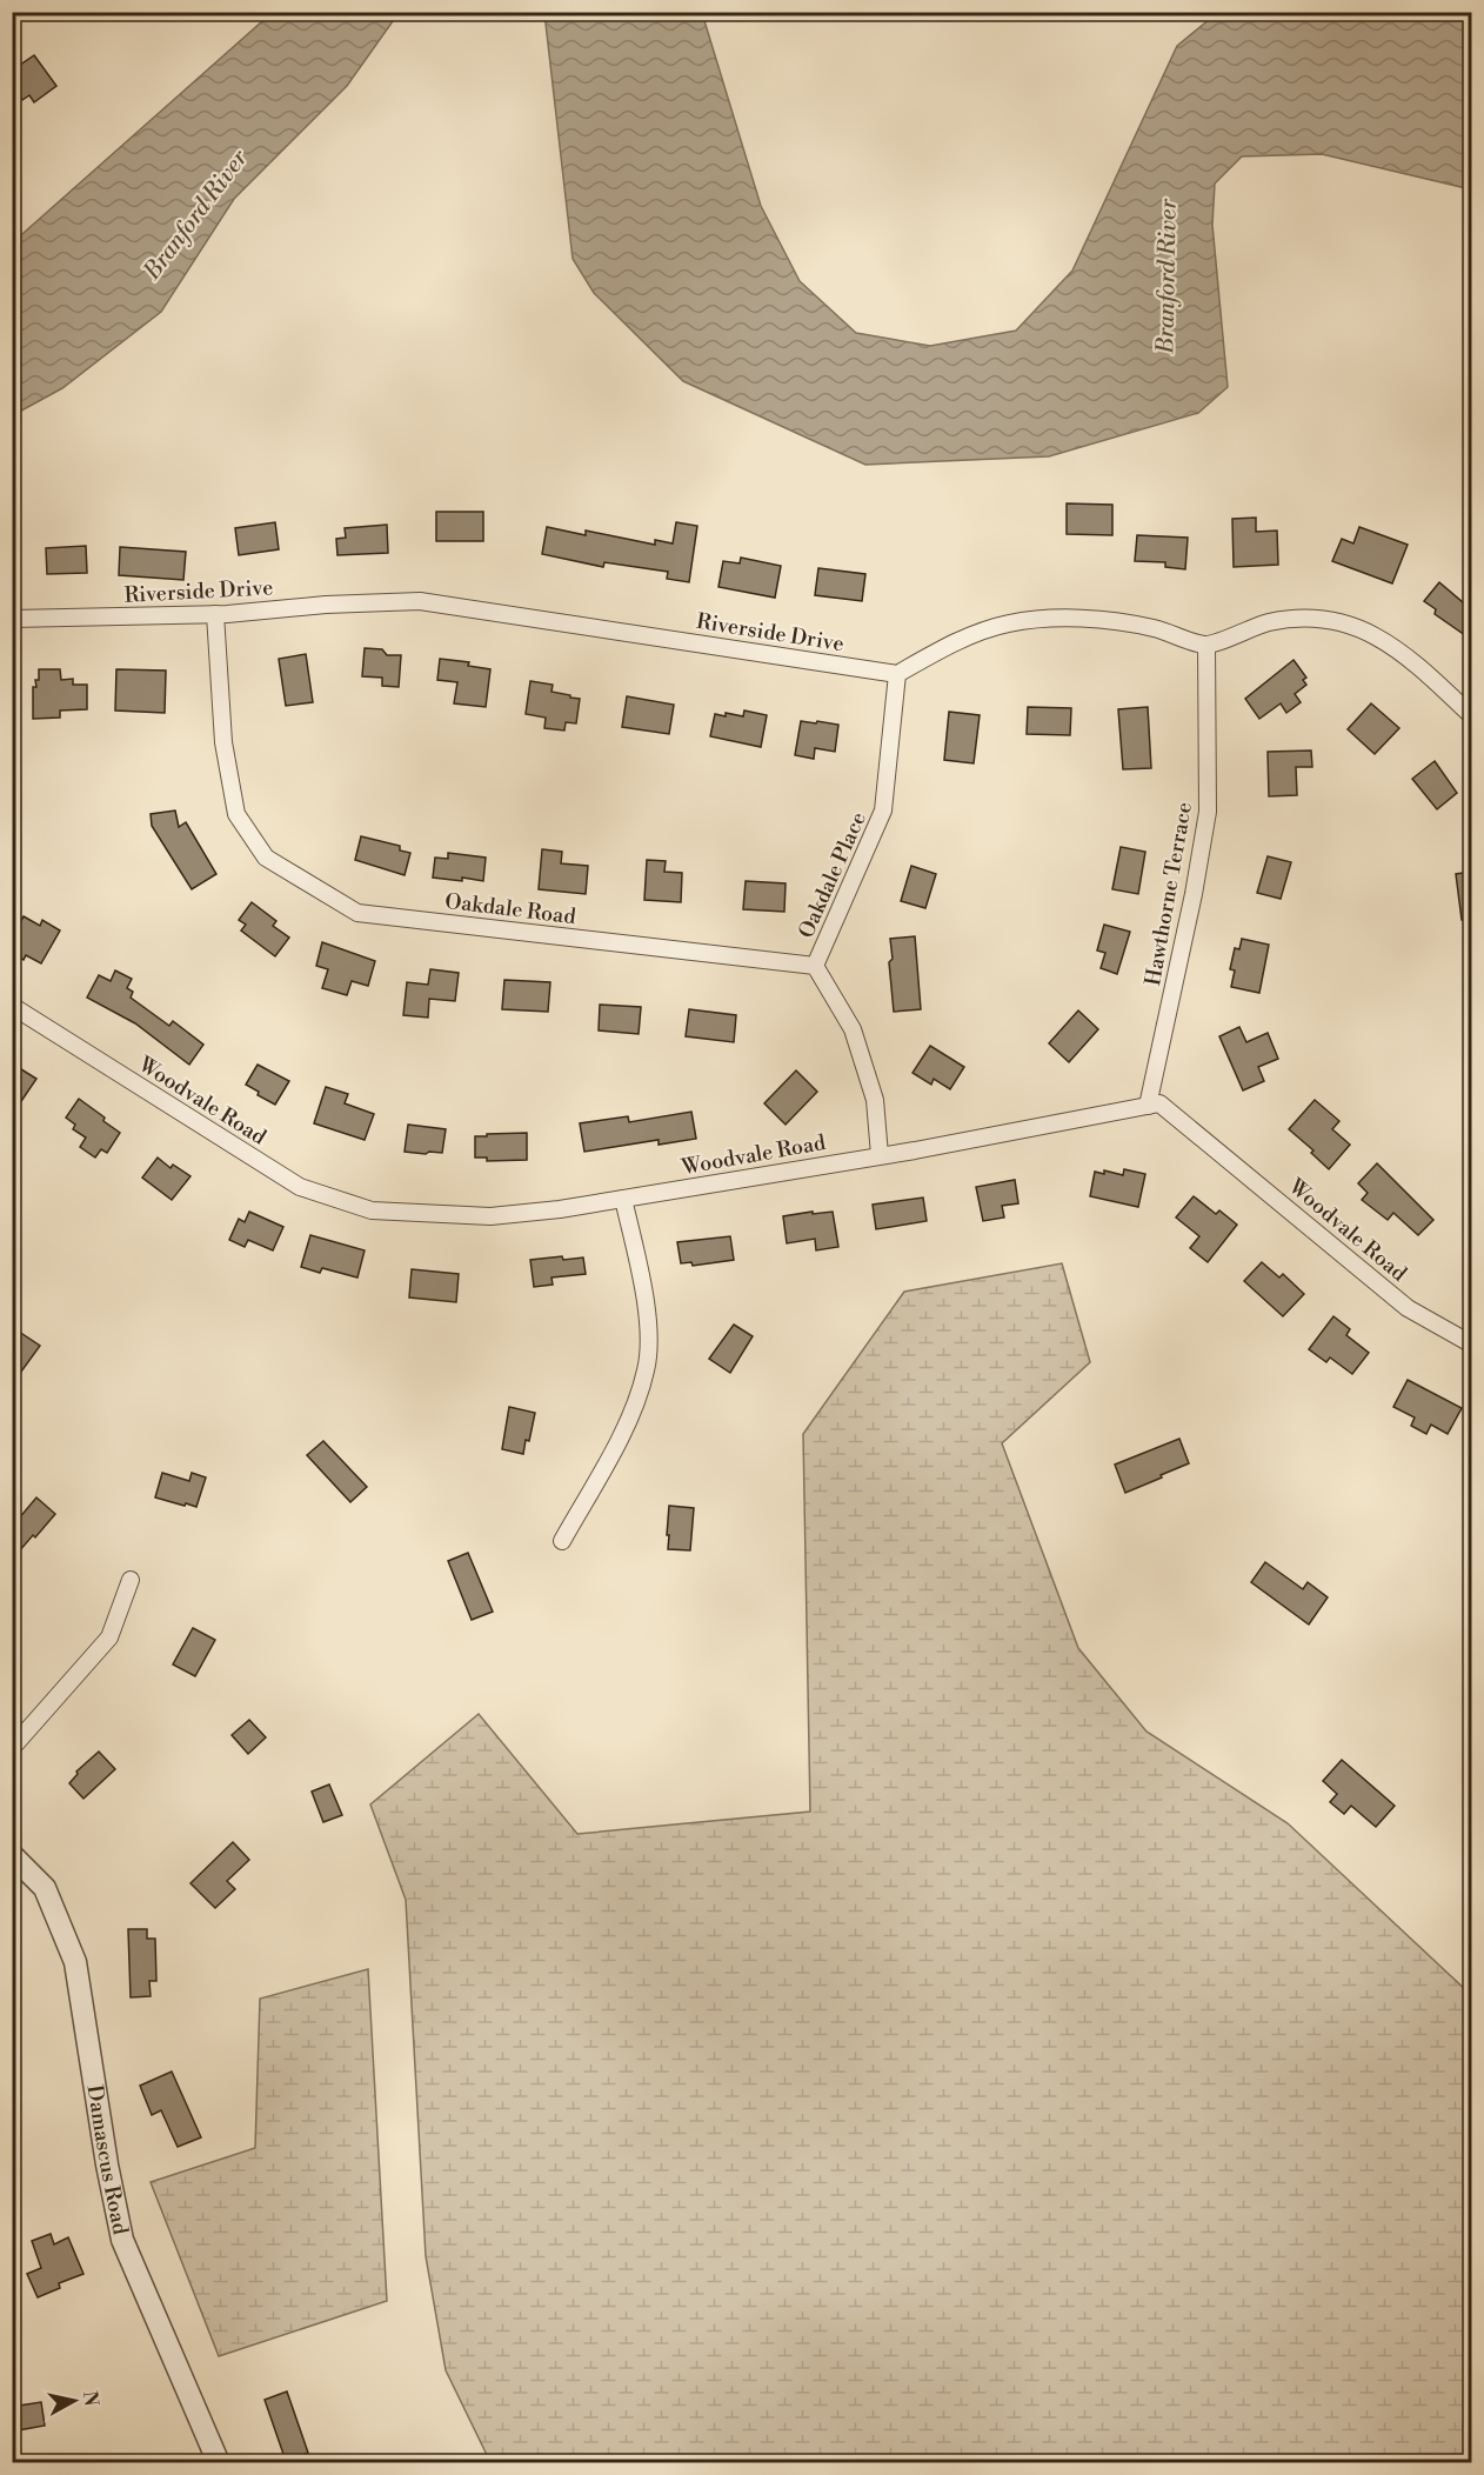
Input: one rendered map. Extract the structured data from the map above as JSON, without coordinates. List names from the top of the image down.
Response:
{
  "streets": {
    "street": [
      "Riverside Drive",
      "Oakdale Place",
      "Hawthorne Terrace",
      "Oakdale Road",
      "Woodvale Road",
      "Damascus Road"
    ]
  },
  "crossings": [
    ["Riverside Drive", "Oakdale Place"],
    ["Riverside Drive", "Oakdale Road"],
    ["Oakdale Place", "Oakdale Road"],
    ["Hawthorne Terrace", "Woodvale Road"]
  ],
  "water": ["Branford River"],
  "north": "right"
}
